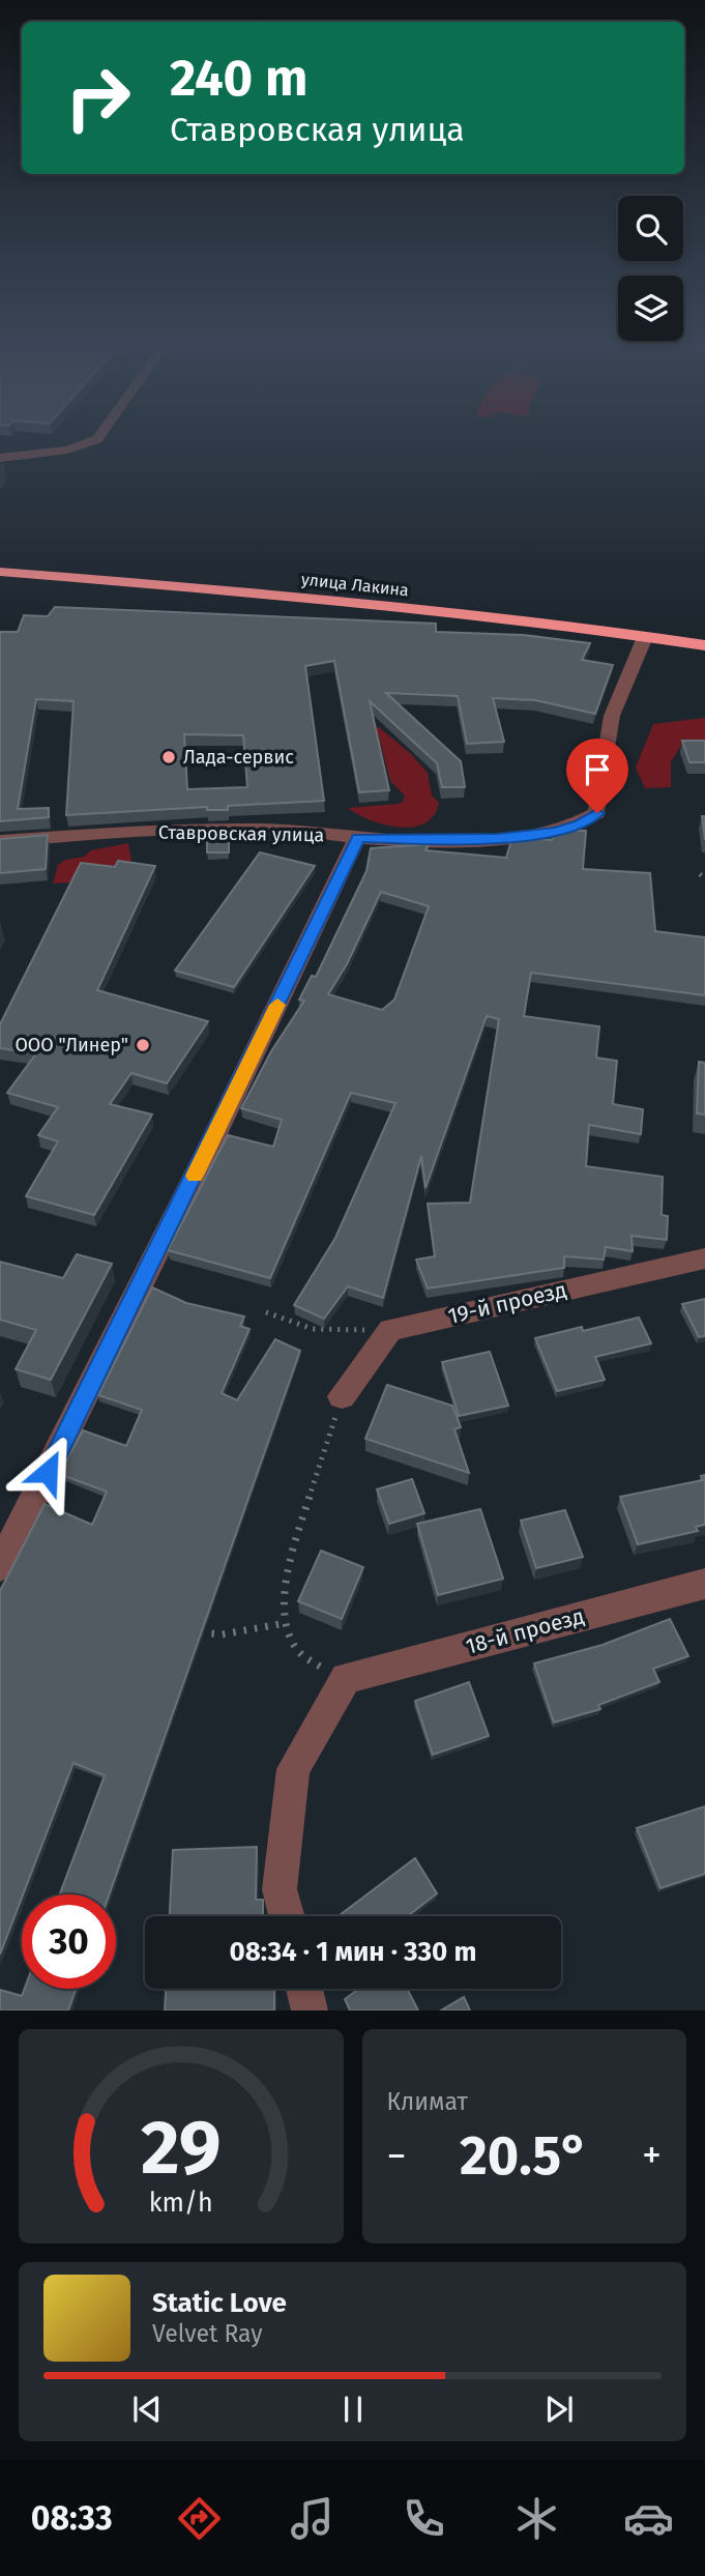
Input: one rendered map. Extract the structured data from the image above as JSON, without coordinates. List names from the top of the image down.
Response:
{
  "streets": {
    "highway": ["улица Лакина"],
    "street": ["Ставровская улица", "19-й проезд", "18-й проезд"]
  },
  "crossings": [
    ["улица Лакина", "Ставровская улица"]
  ],
  "places": ["Лада-сервис", "ООО \"Линер\""],
  "page": {
    "turn": ["240 m", "Ставровская улица"],
    "limit": "30",
    "trip": "08:34 · 1 мин · 330 m",
    "tile": "Климат",
    "heat": ["−", "20.5°", "+"],
    "song": ["Static Love", "Velvet Ray"],
    "tabs": "08:33",
    "gauge": ["29", "km/h"]
  }
}
